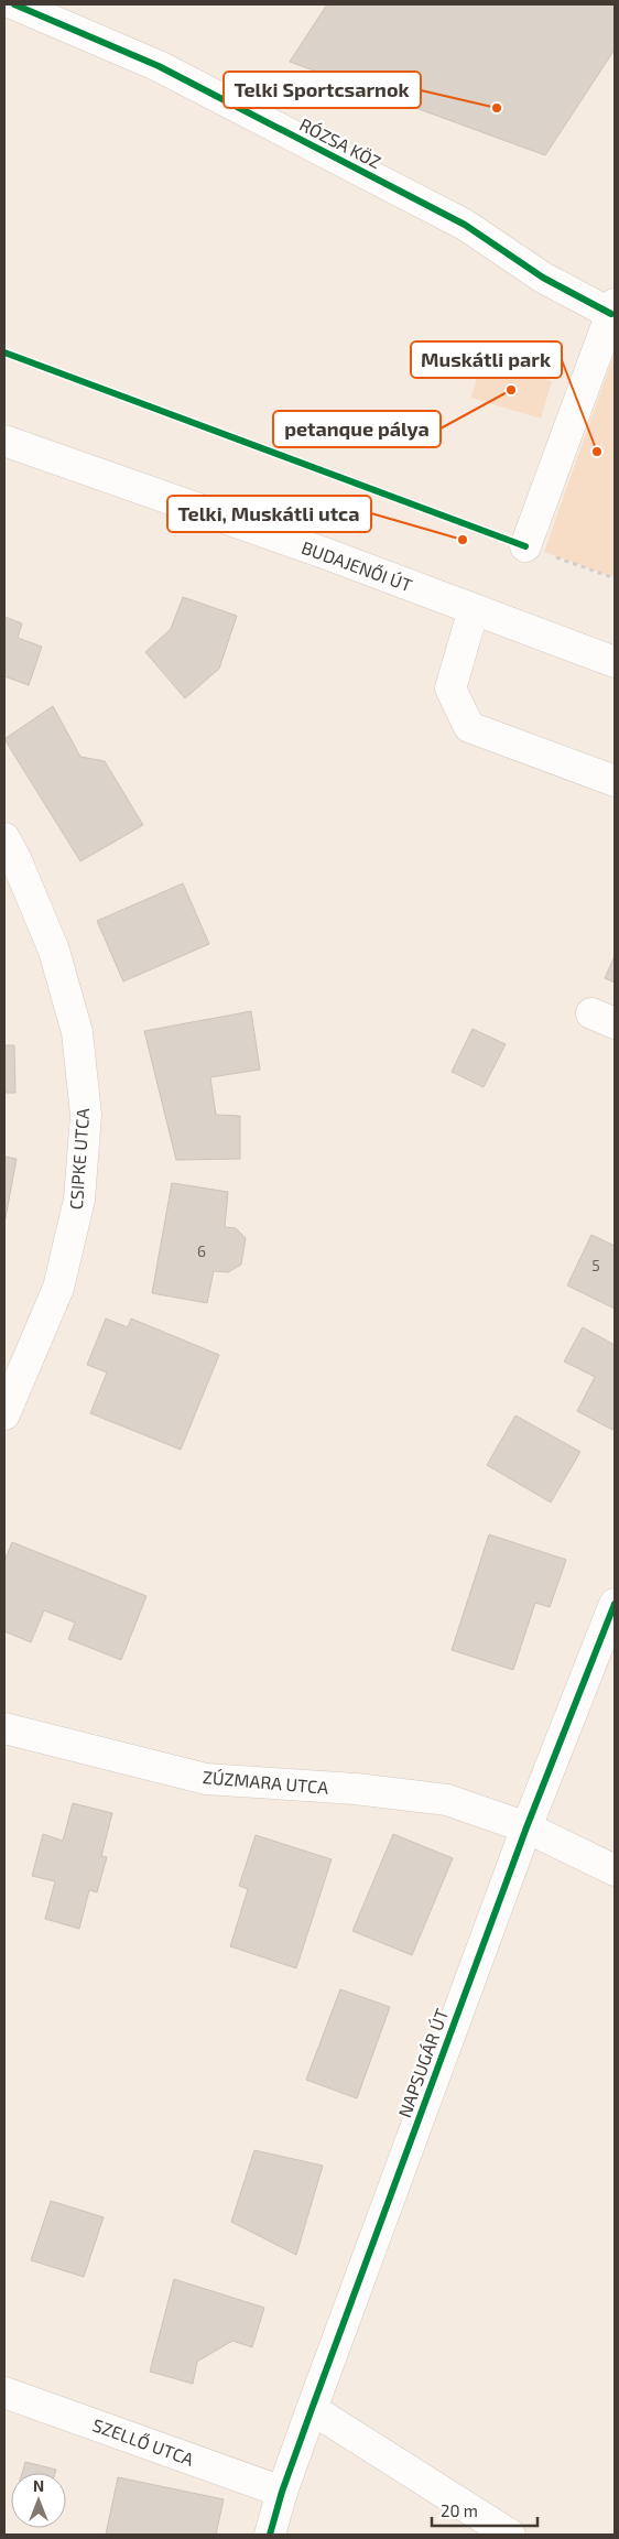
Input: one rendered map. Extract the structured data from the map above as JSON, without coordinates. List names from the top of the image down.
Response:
{
  "streets": {
    "street": [
      "RÓZSA KÖZ",
      "BUDAJENŐI ÚT",
      "CSIPKE UTCA",
      "ZÚZMARA UTCA",
      "NAPSUGÁR ÚT",
      "SZELLŐ UTCA"
    ]
  },
  "crossings": [
    ["ZÚZMARA UTCA", "NAPSUGÁR ÚT"],
    ["NAPSUGÁR ÚT", "SZELLŐ UTCA"]
  ],
  "places": [
    "Telki Sportcsarnok",
    "petanque pálya",
    "Muskátli park",
    "Telki, Muskátli utca"
  ],
  "house_numbers": ["6", "5"],
  "scale_bar": "20 m",
  "north": "top"
}
